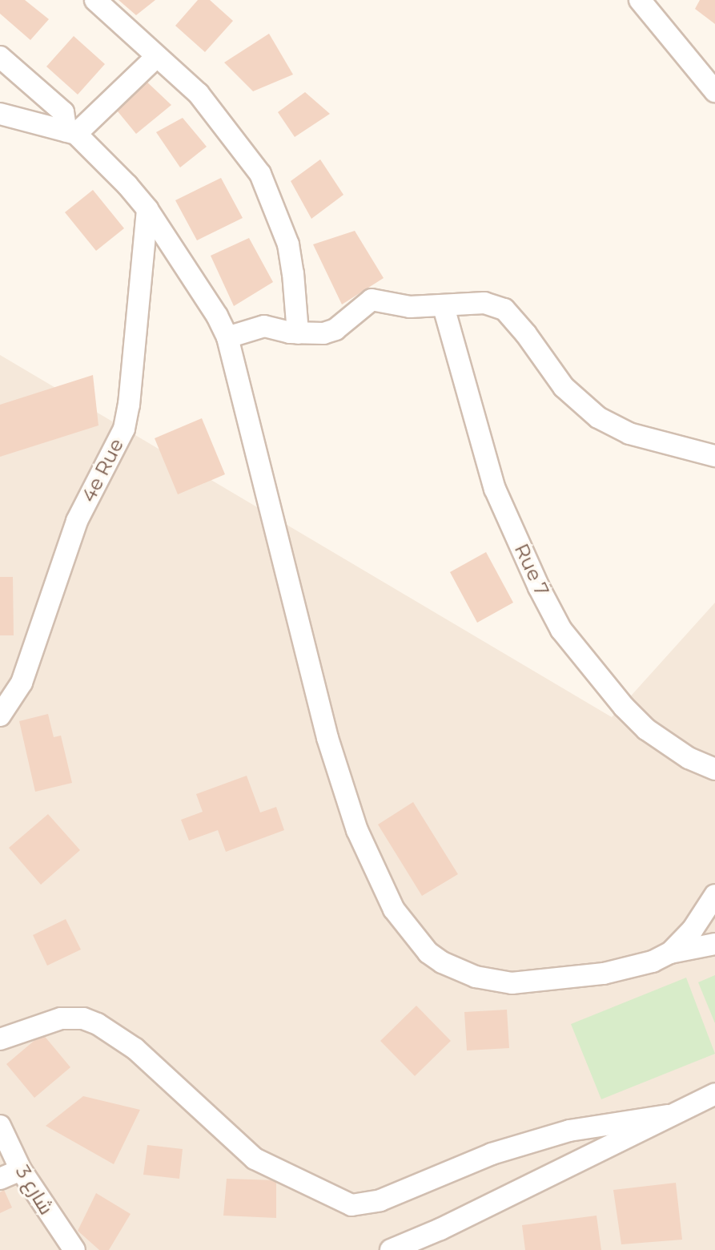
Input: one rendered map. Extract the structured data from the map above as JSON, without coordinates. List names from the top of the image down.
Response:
{
  "streets": {
    "street": ["4e Rue", "Rue 7", "شارع 3"]
  }
}
